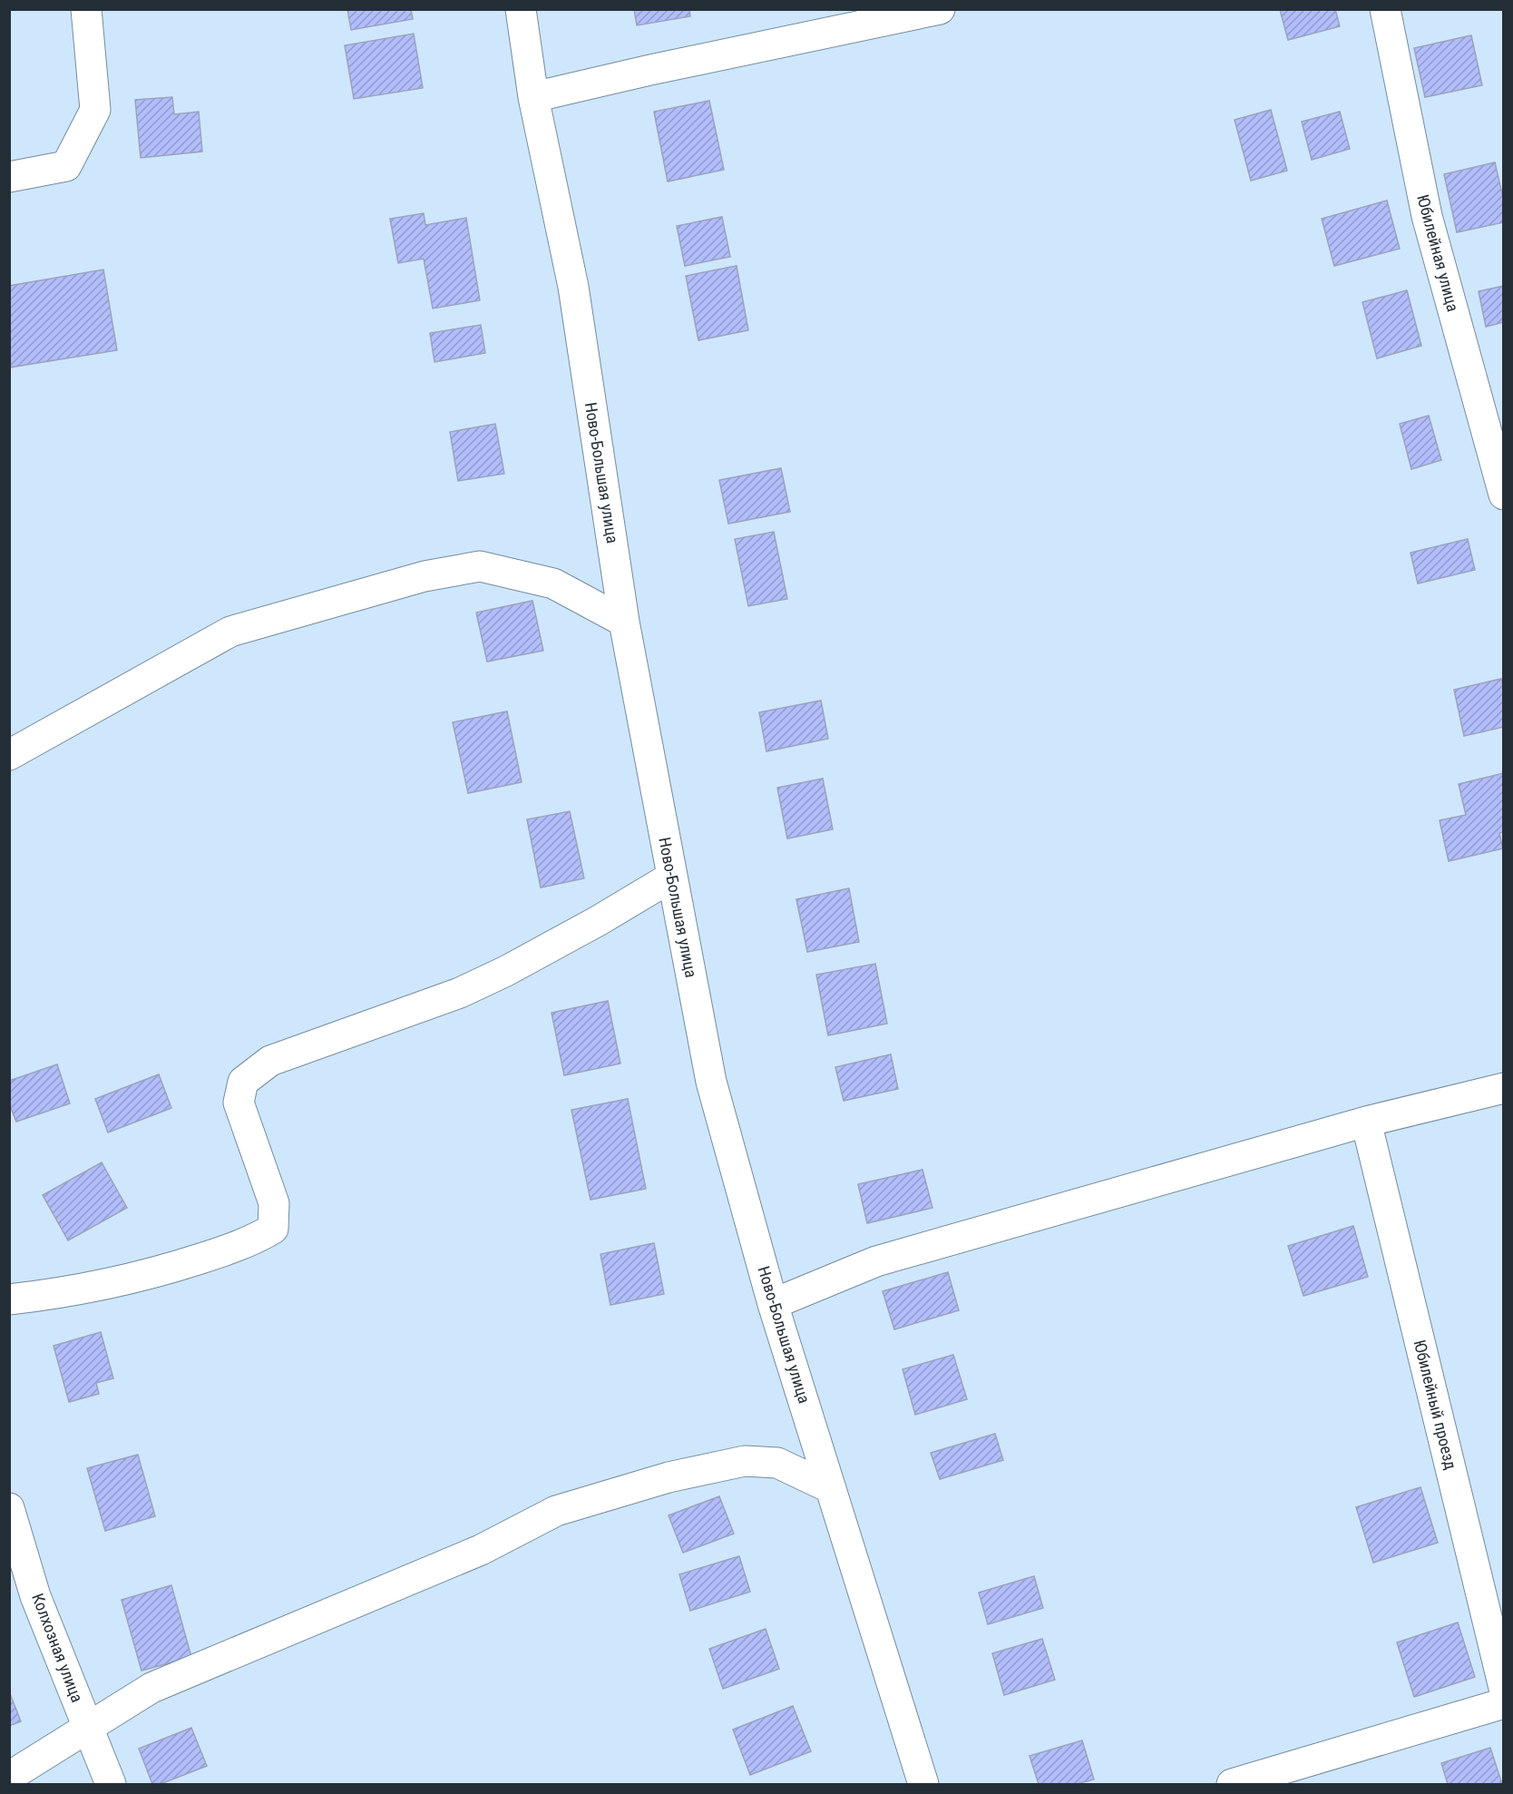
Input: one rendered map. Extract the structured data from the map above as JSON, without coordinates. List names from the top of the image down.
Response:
{
  "streets": {
    "street": [
      "Юбилейная улица",
      "Ново-Большая улица",
      "Юбилейный проезд",
      "Колхозная улица"
    ]
  }
}
